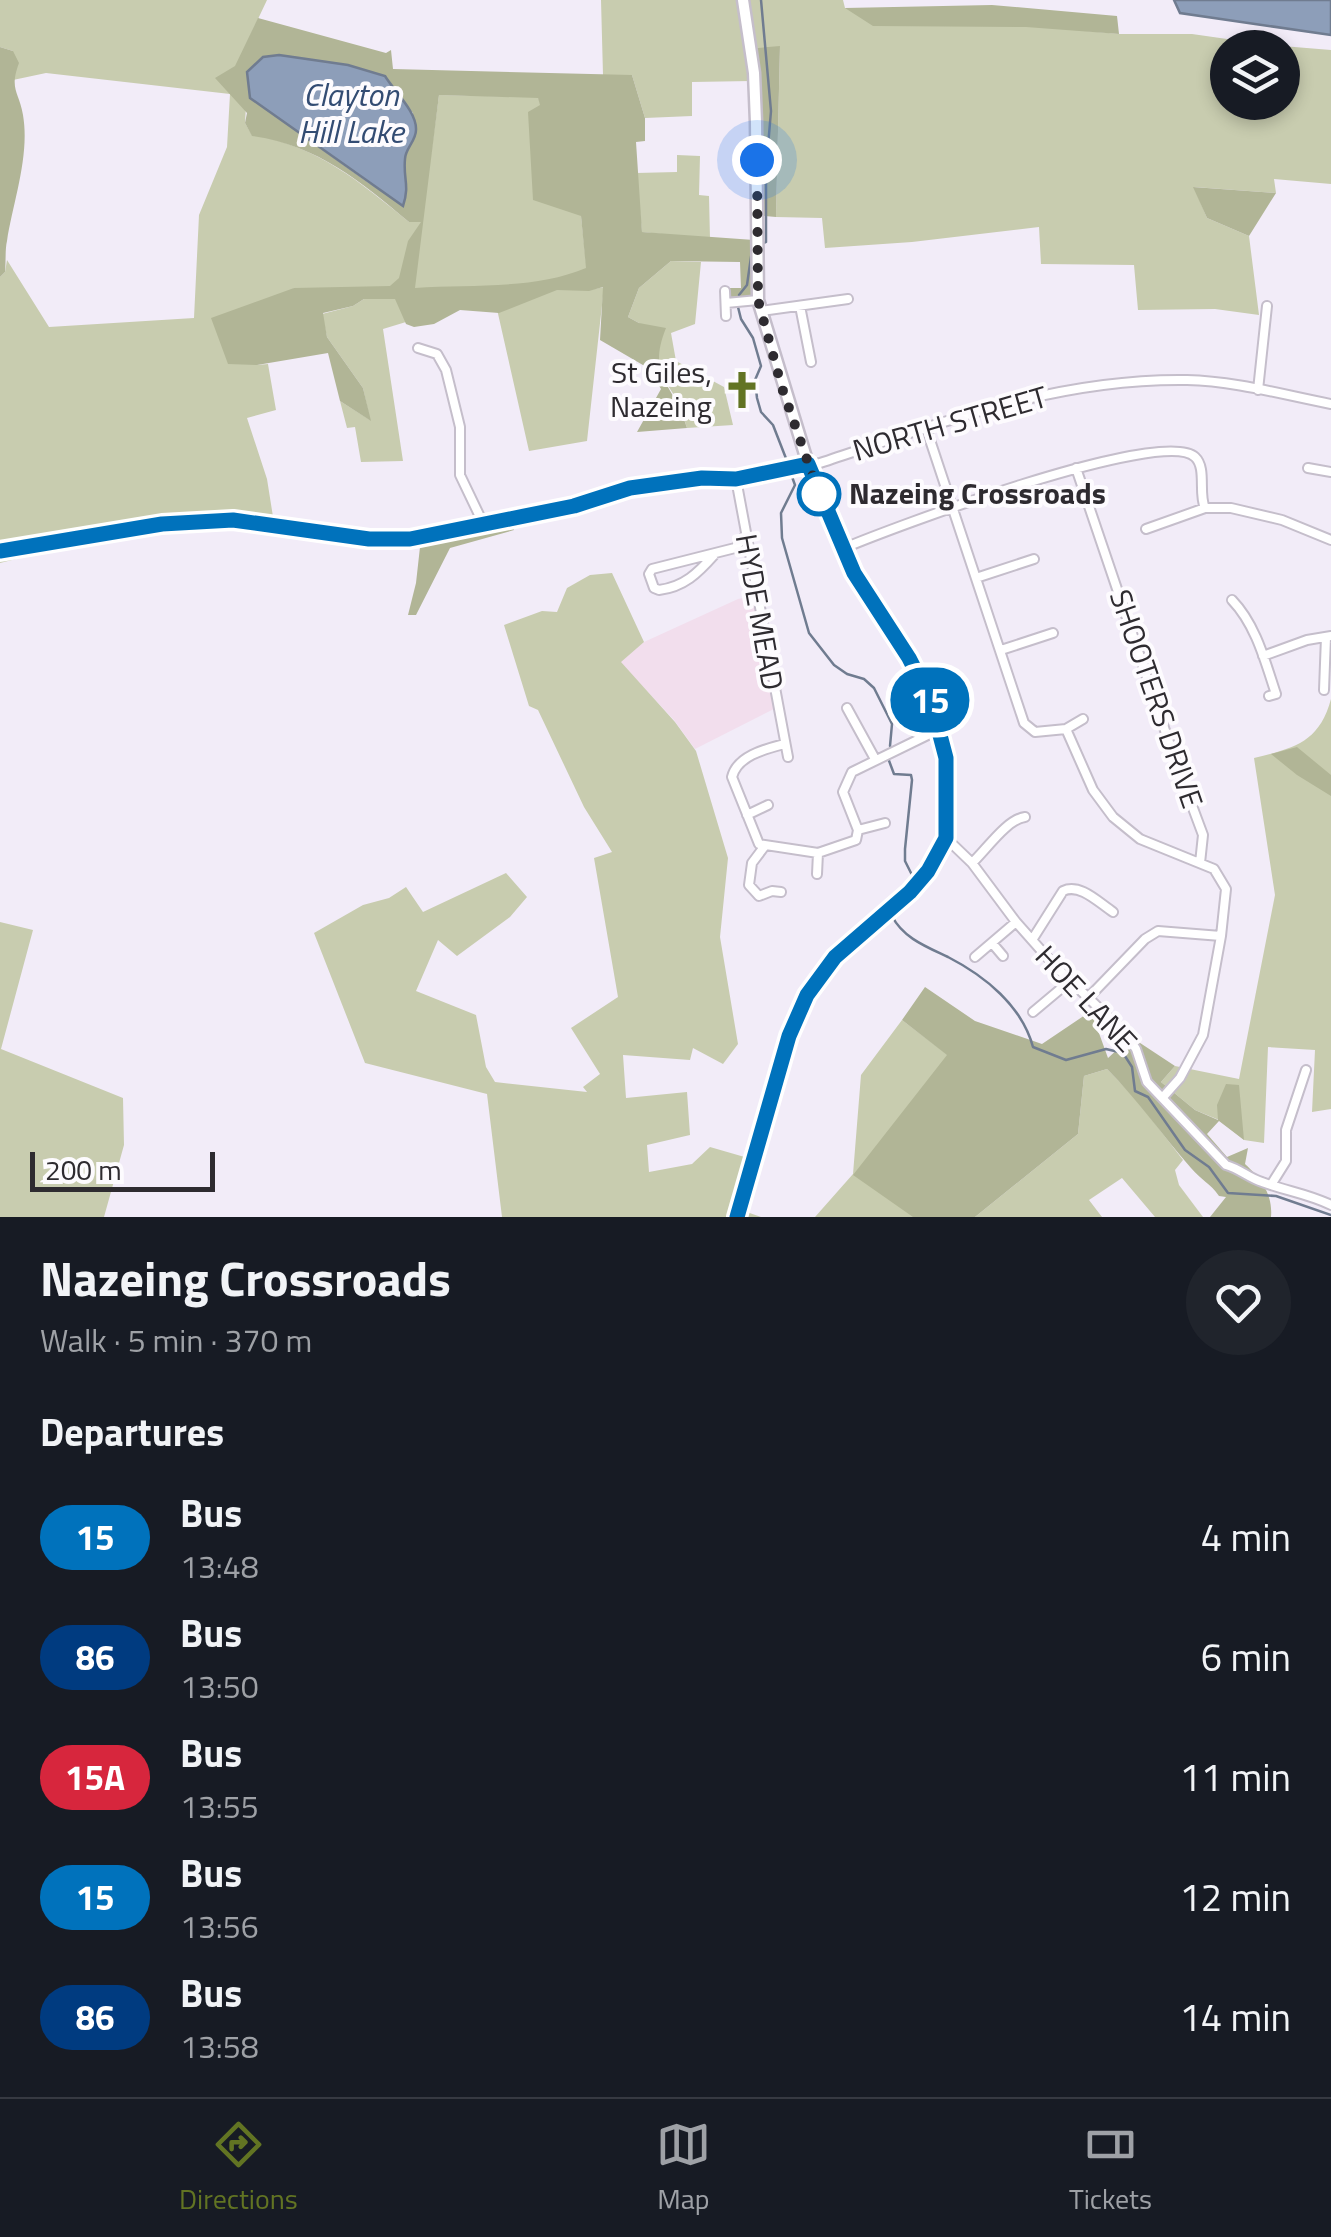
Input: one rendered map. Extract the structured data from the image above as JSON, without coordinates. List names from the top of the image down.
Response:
{
  "streets": {
    "street": [
      "NORTH STREET",
      "HYDE MEAD",
      "SHOOTERS DRIVE",
      "HOE LANE"
    ]
  },
  "water": ["Clayton Hill Lake"],
  "places": {
    "church": ["St Giles, Nazeing"],
    "other": ["Nazeing Crossroads"]
  },
  "lines": ["bus line 15"],
  "scale_bar": "200 m",
  "page": {
    "on_map": "15",
    "scale": "200 m",
    "heading": [
      ["Nazeing Crossroads", "Walk · 5 min · 370 m"],
      "Departures"
    ],
    "list": [
      {
        "mark": "15",
        "name": "Bus",
        "note": "13:48",
        "value": "4 min"
      },
      {
        "mark": "86",
        "name": "Bus",
        "note": "13:50",
        "value": "6 min"
      },
      {
        "mark": "15A",
        "name": "Bus",
        "note": "13:55",
        "value": "11 min"
      },
      {
        "mark": "15",
        "name": "Bus",
        "note": "13:56",
        "value": "12 min"
      },
      {
        "mark": "86",
        "name": "Bus",
        "note": "13:58",
        "value": "14 min"
      }
    ],
    "tabs": ["Directions", "Map", "Tickets"]
  }
}
